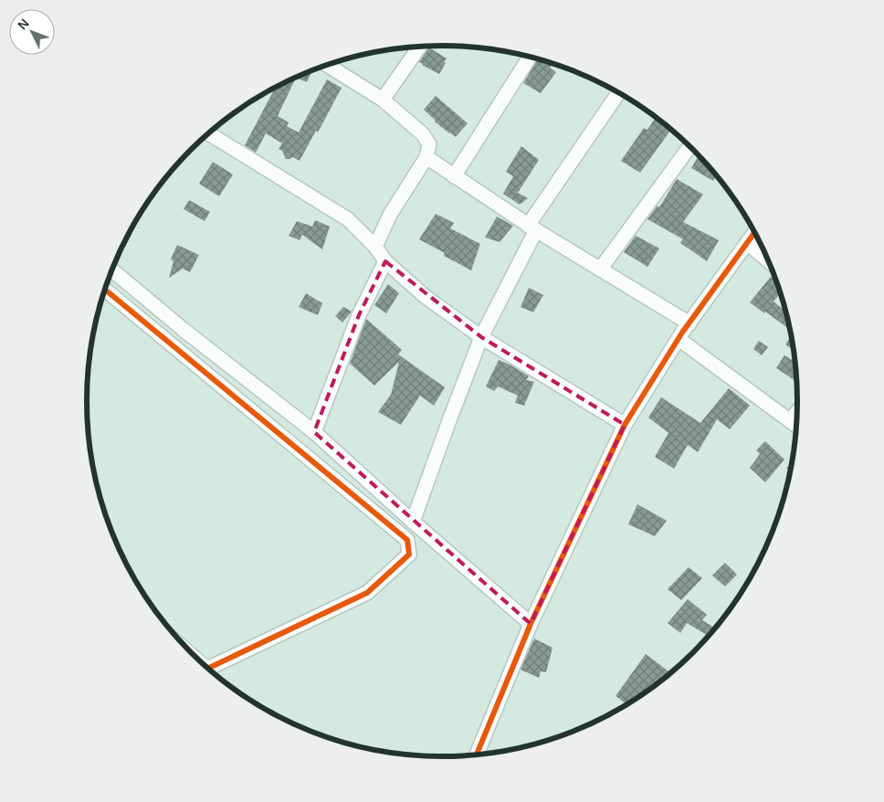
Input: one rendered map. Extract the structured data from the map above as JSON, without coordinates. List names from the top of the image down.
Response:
{
  "north": "top left"
}
